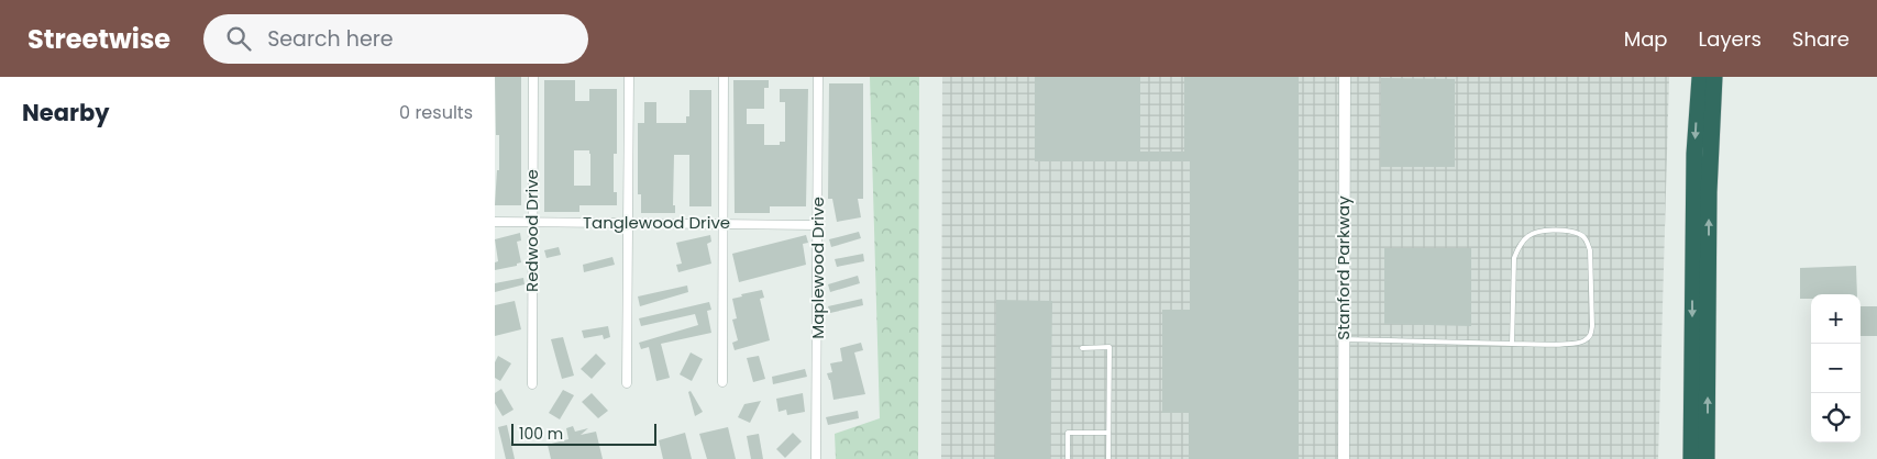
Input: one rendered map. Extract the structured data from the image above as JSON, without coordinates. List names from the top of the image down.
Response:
{
  "streets": {
    "street": [
      "Tanglewood Drive",
      "Redwood Drive",
      "Maplewood Drive",
      "Stanford Parkway"
    ]
  },
  "crossings": [
    ["Tanglewood Drive", "Redwood Drive"],
    ["Tanglewood Drive", "Maplewood Drive"]
  ],
  "scale_bar": "100 m",
  "page": {
    "header": "Streetwise",
    "search": "Search here",
    "nav": ["Map", "Layers", "Share"],
    "heading": ["Nearby", "0 results"],
    "map_buttons": ["+", "−"],
    "scale": "100 m"
  }
}
